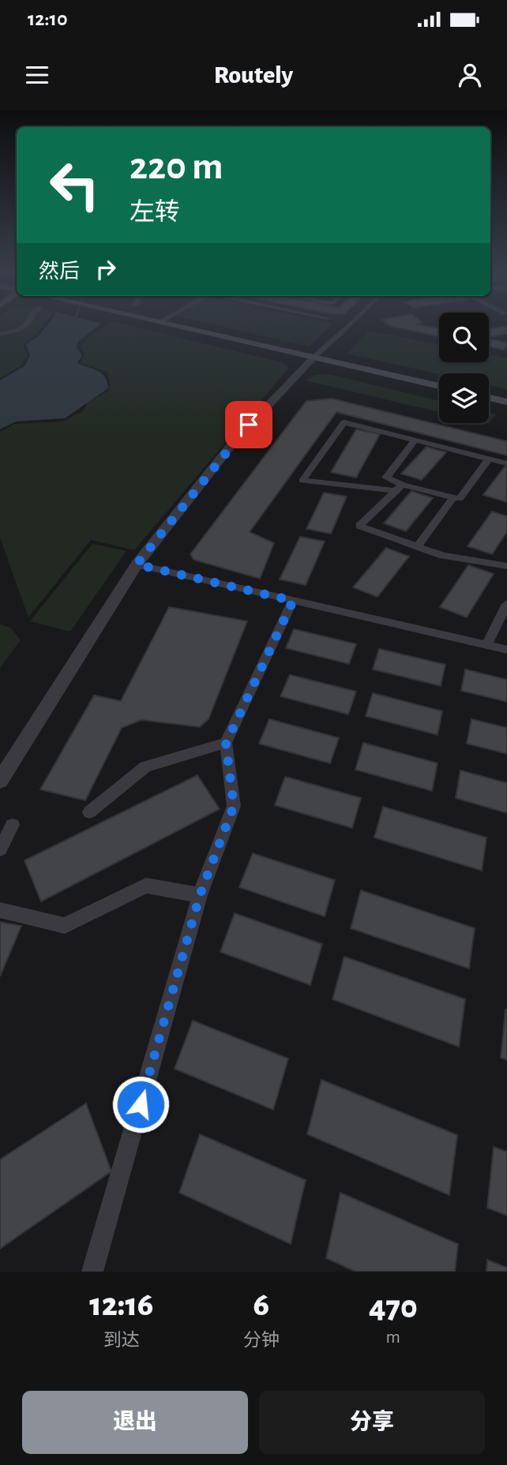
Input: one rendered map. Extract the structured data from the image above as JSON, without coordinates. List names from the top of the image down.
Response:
{
  "page": {
    "status": "12:10",
    "header": "Routely",
    "turn": ["220 m", "左转"],
    "then": "然后",
    "eta": [
      "12:16",
      "到达",
      "6",
      "分钟",
      "470",
      "m"
    ],
    "buttons": ["退出", "分享"]
  }
}
